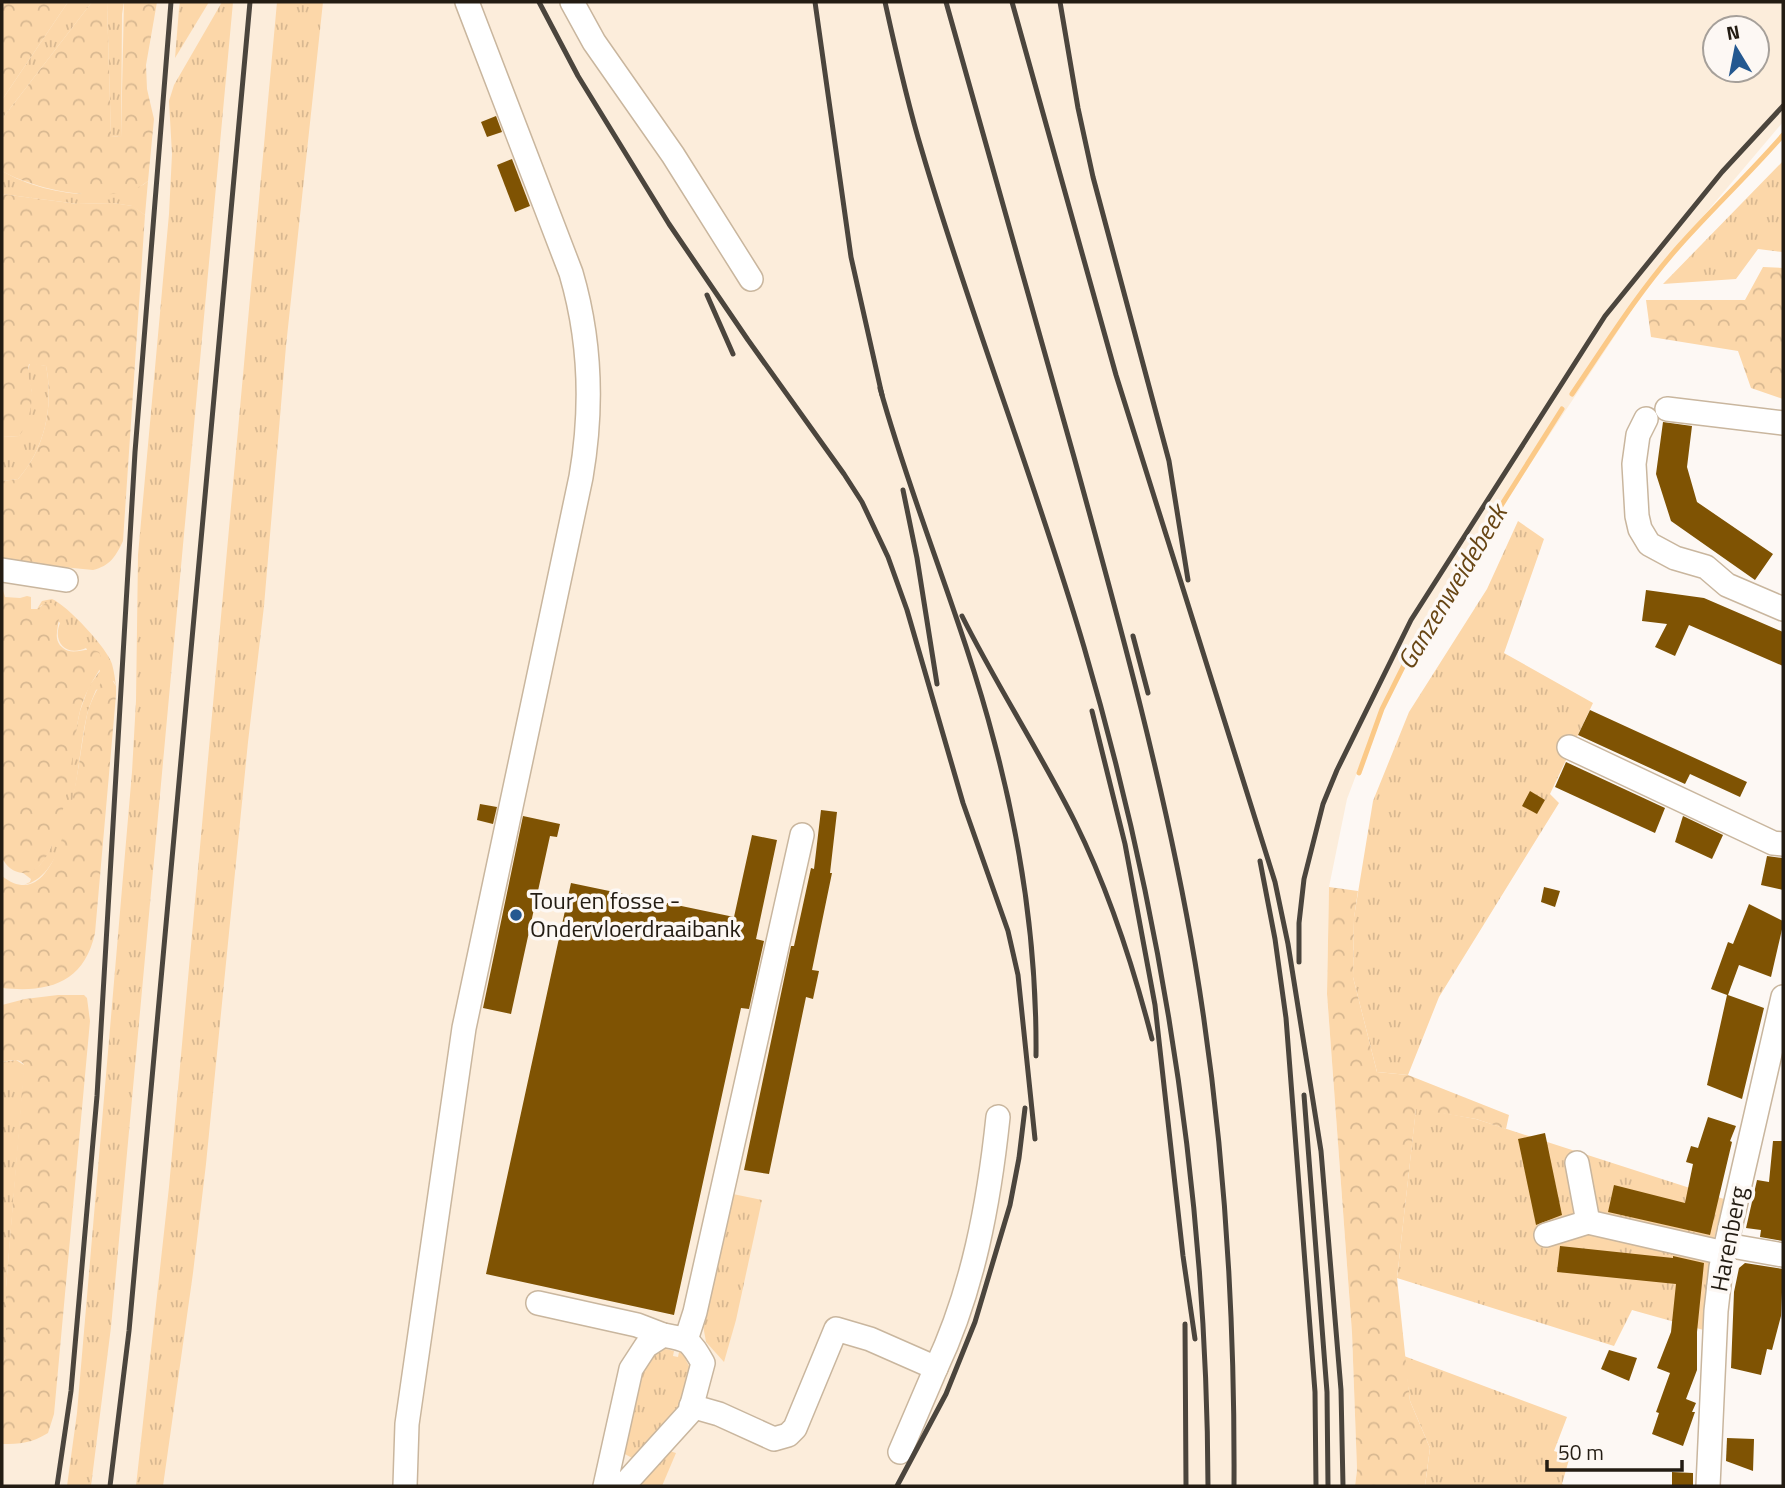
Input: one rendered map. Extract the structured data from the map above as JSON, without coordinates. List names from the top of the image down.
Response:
{
  "streets": {
    "street": ["Harenberg"]
  },
  "water": ["Ganzenweidebeek"],
  "places": ["Tour en fosse - Ondervloerdraaibank"],
  "scale_bar": "50 m",
  "north": "top"
}
